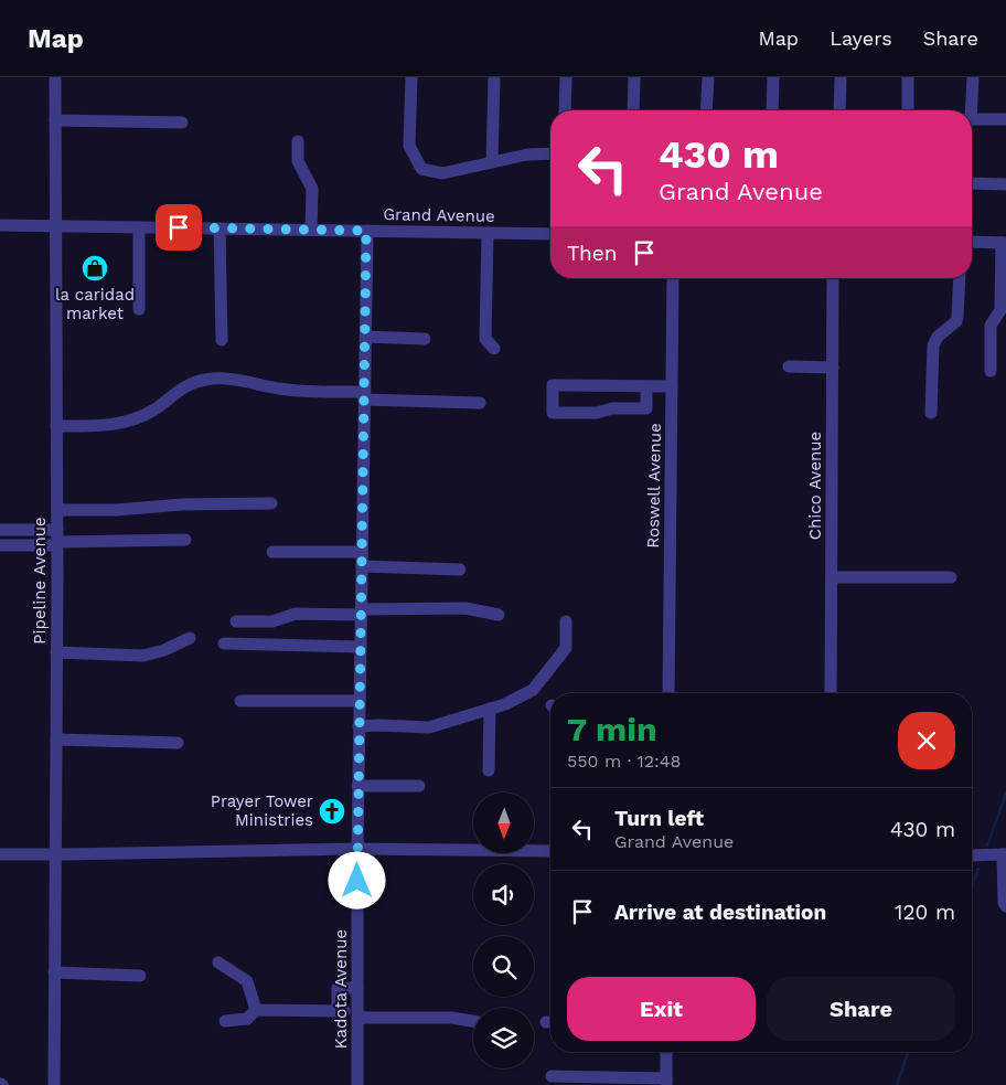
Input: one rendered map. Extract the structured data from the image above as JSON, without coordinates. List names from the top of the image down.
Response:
{
  "streets": {
    "street": [
      "Grand Avenue",
      "Roswell Avenue",
      "Chico Avenue",
      "Pipeline Avenue",
      "Kadota Avenue"
    ]
  },
  "crossings": [
    ["Grand Avenue", "Pipeline Avenue"],
    ["Grand Avenue", "Kadota Avenue"]
  ],
  "places": {
    "shop": ["la caridad market"],
    "church": ["Prayer Tower Ministries"]
  },
  "north": "bottom",
  "page": {
    "header": "Map",
    "nav": ["Map", "Layers", "Share"],
    "turn": ["430 m", "Grand Avenue"],
    "then": "Then",
    "heading": ["7 min", "550 m · 12:48"],
    "list": [
      {
        "name": "Turn left",
        "note": "Grand Avenue",
        "value": "430 m"
      },
      {
        "name": "Arrive at destination",
        "value": "120 m"
      }
    ],
    "buttons": ["Exit", "Share"]
  }
}
